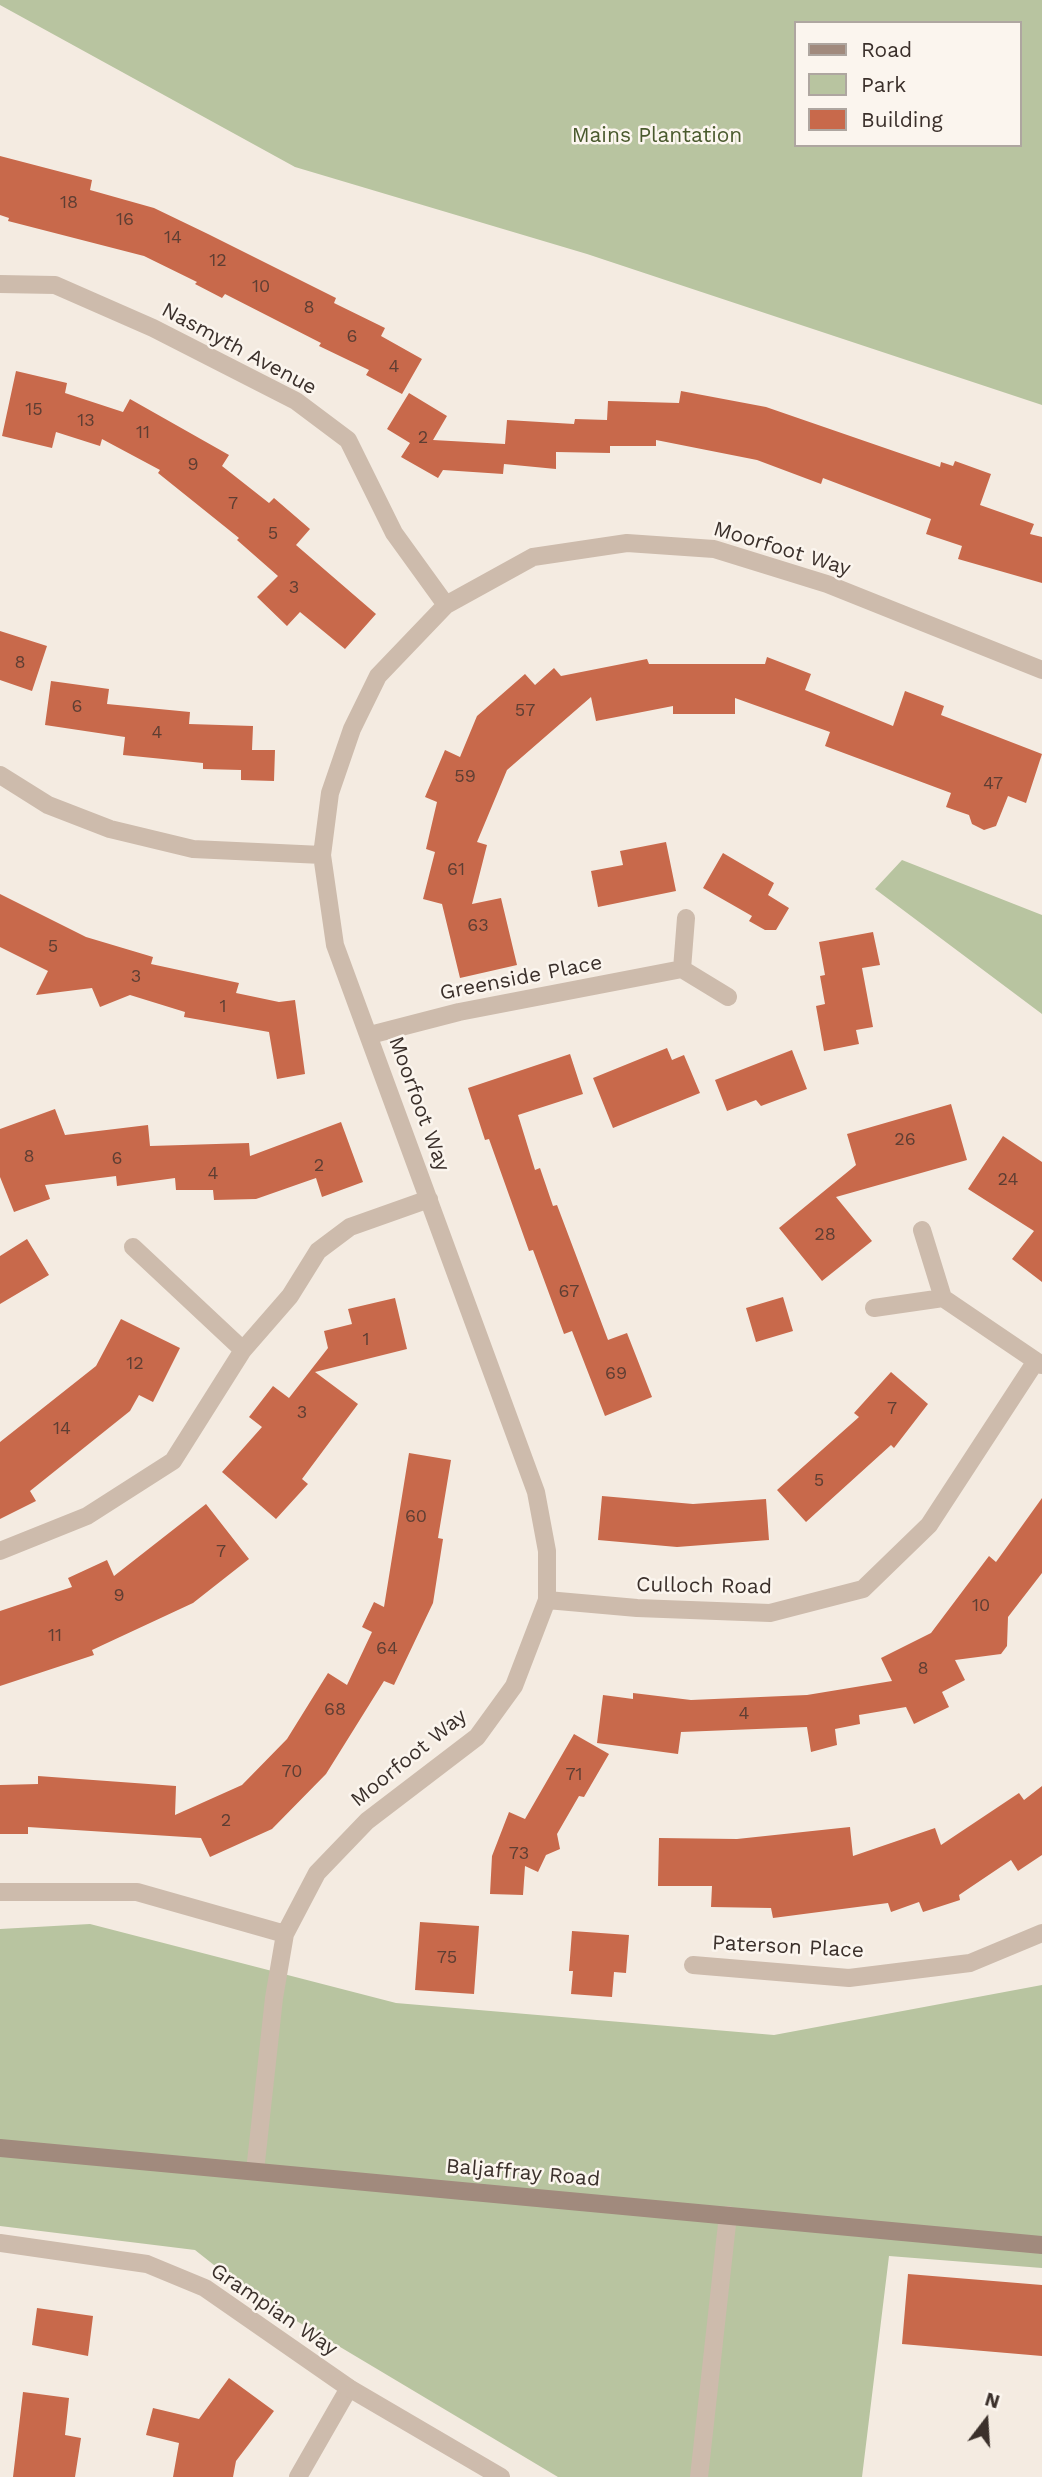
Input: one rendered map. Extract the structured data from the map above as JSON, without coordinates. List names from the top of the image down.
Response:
{
  "streets": {
    "main road": ["Baljaffray Road"],
    "street": [
      "Nasmyth Avenue",
      "Moorfoot Way",
      "Greenside Place",
      "Culloch Road",
      "Paterson Place",
      "Grampian Way"
    ]
  },
  "crossings": [
    ["Nasmyth Avenue", "Moorfoot Way"],
    ["Moorfoot Way", "Greenside Place"],
    ["Moorfoot Way", "Culloch Road"],
    ["Moorfoot Way", "Baljaffray Road"]
  ],
  "parks": ["Mains Plantation"],
  "house_numbers": [
    "18",
    "16",
    "14",
    "12",
    "10",
    "8",
    "6",
    "4",
    "15",
    "13",
    "11",
    "2",
    "9",
    "7",
    "5",
    "3",
    "8",
    "6",
    "57",
    "4",
    "59",
    "47",
    "61",
    "63",
    "5",
    "3",
    "1",
    "26",
    "8",
    "6",
    "2",
    "4",
    "24",
    "28",
    "67",
    "1",
    "12",
    "69",
    "7",
    "3",
    "14",
    "5",
    "60",
    "7",
    "9",
    "10",
    "11",
    "64",
    "8",
    "68",
    "4",
    "70",
    "71",
    "2",
    "73",
    "75"
  ],
  "legend": ["Road", "Park", "Building"],
  "north": "top"
}
